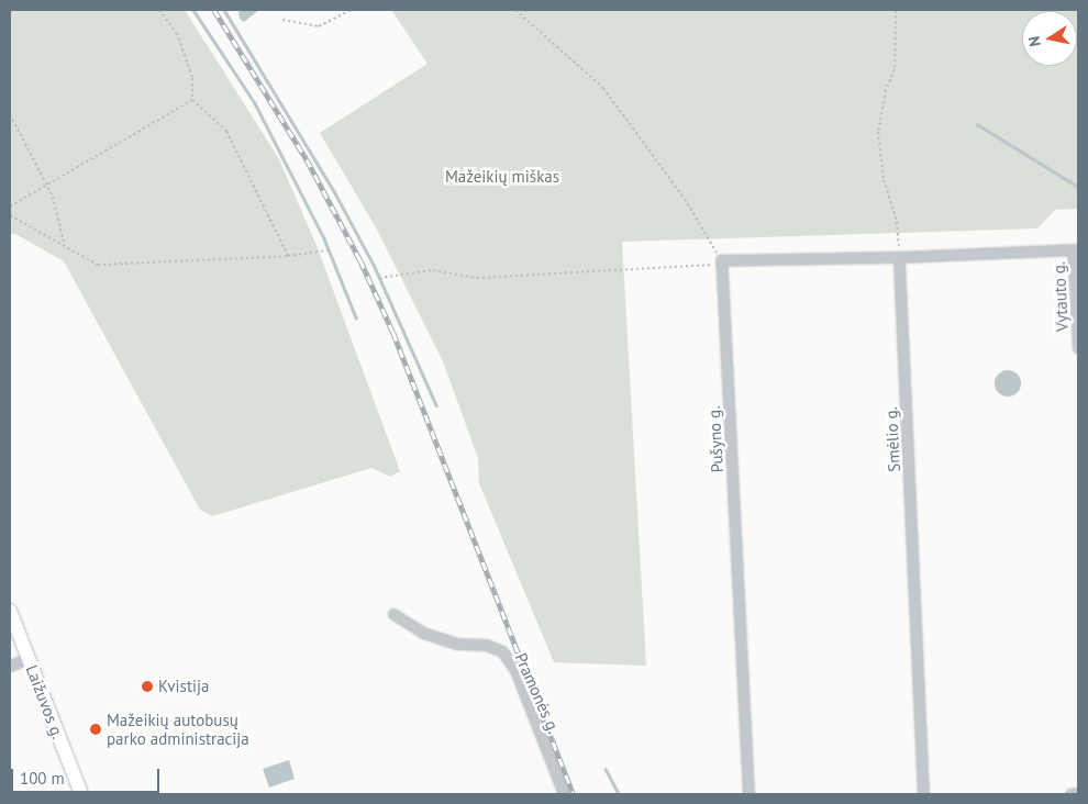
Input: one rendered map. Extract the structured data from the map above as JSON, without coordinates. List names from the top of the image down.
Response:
{
  "streets": {
    "main road": ["Laižuvos g."],
    "street": [
      "Vytauto g.",
      "Pušyno g.",
      "Smėlio g.",
      "Pramonės g."
    ]
  },
  "parks": ["Mažeikių miškas"],
  "places": ["Kvistija", "Mažeikių autobusų parko administracija"],
  "scale_bar": "100 m",
  "north": "left"
}
